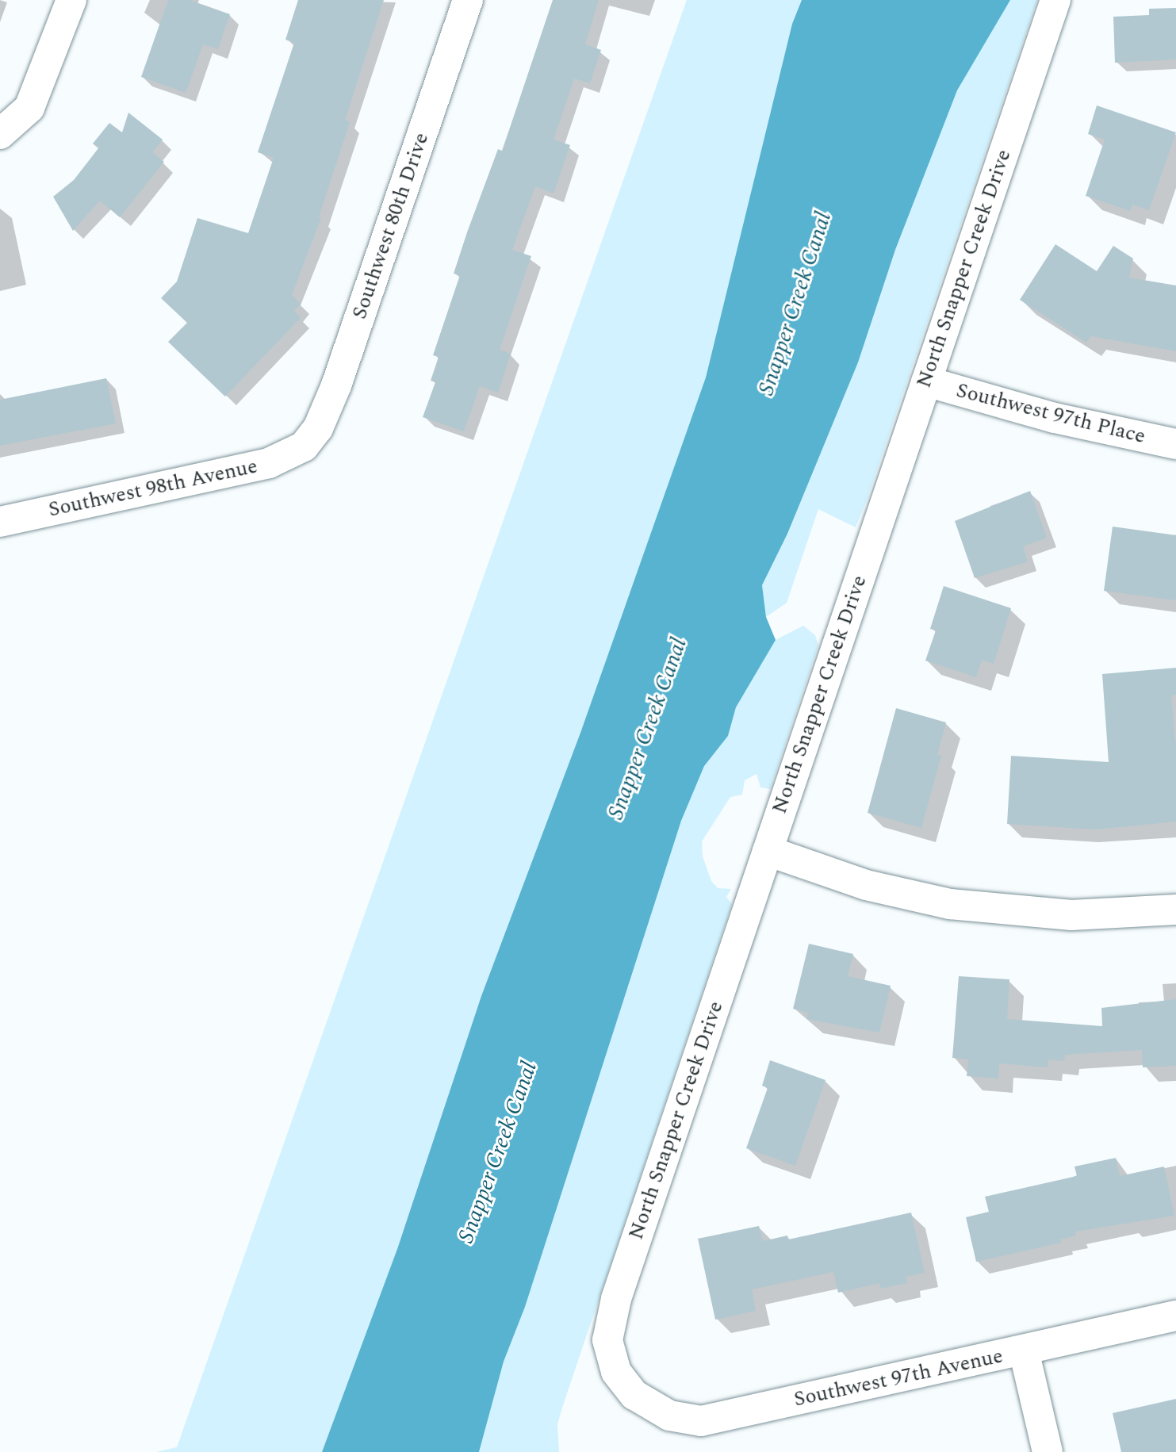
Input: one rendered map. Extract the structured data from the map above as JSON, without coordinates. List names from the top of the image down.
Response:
{
  "streets": {
    "street": [
      "Southwest 80th Drive",
      "North Snapper Creek Drive",
      "Southwest 97th Place",
      "Southwest 98th Avenue",
      "Southwest 97th Avenue"
    ]
  },
  "crossings": [
    ["Southwest 80th Drive", "Southwest 98th Avenue"],
    ["North Snapper Creek Drive", "Southwest 97th Place"],
    ["North Snapper Creek Drive", "Southwest 97th Avenue"]
  ],
  "water": ["Snapper Creek Canal"]
}
